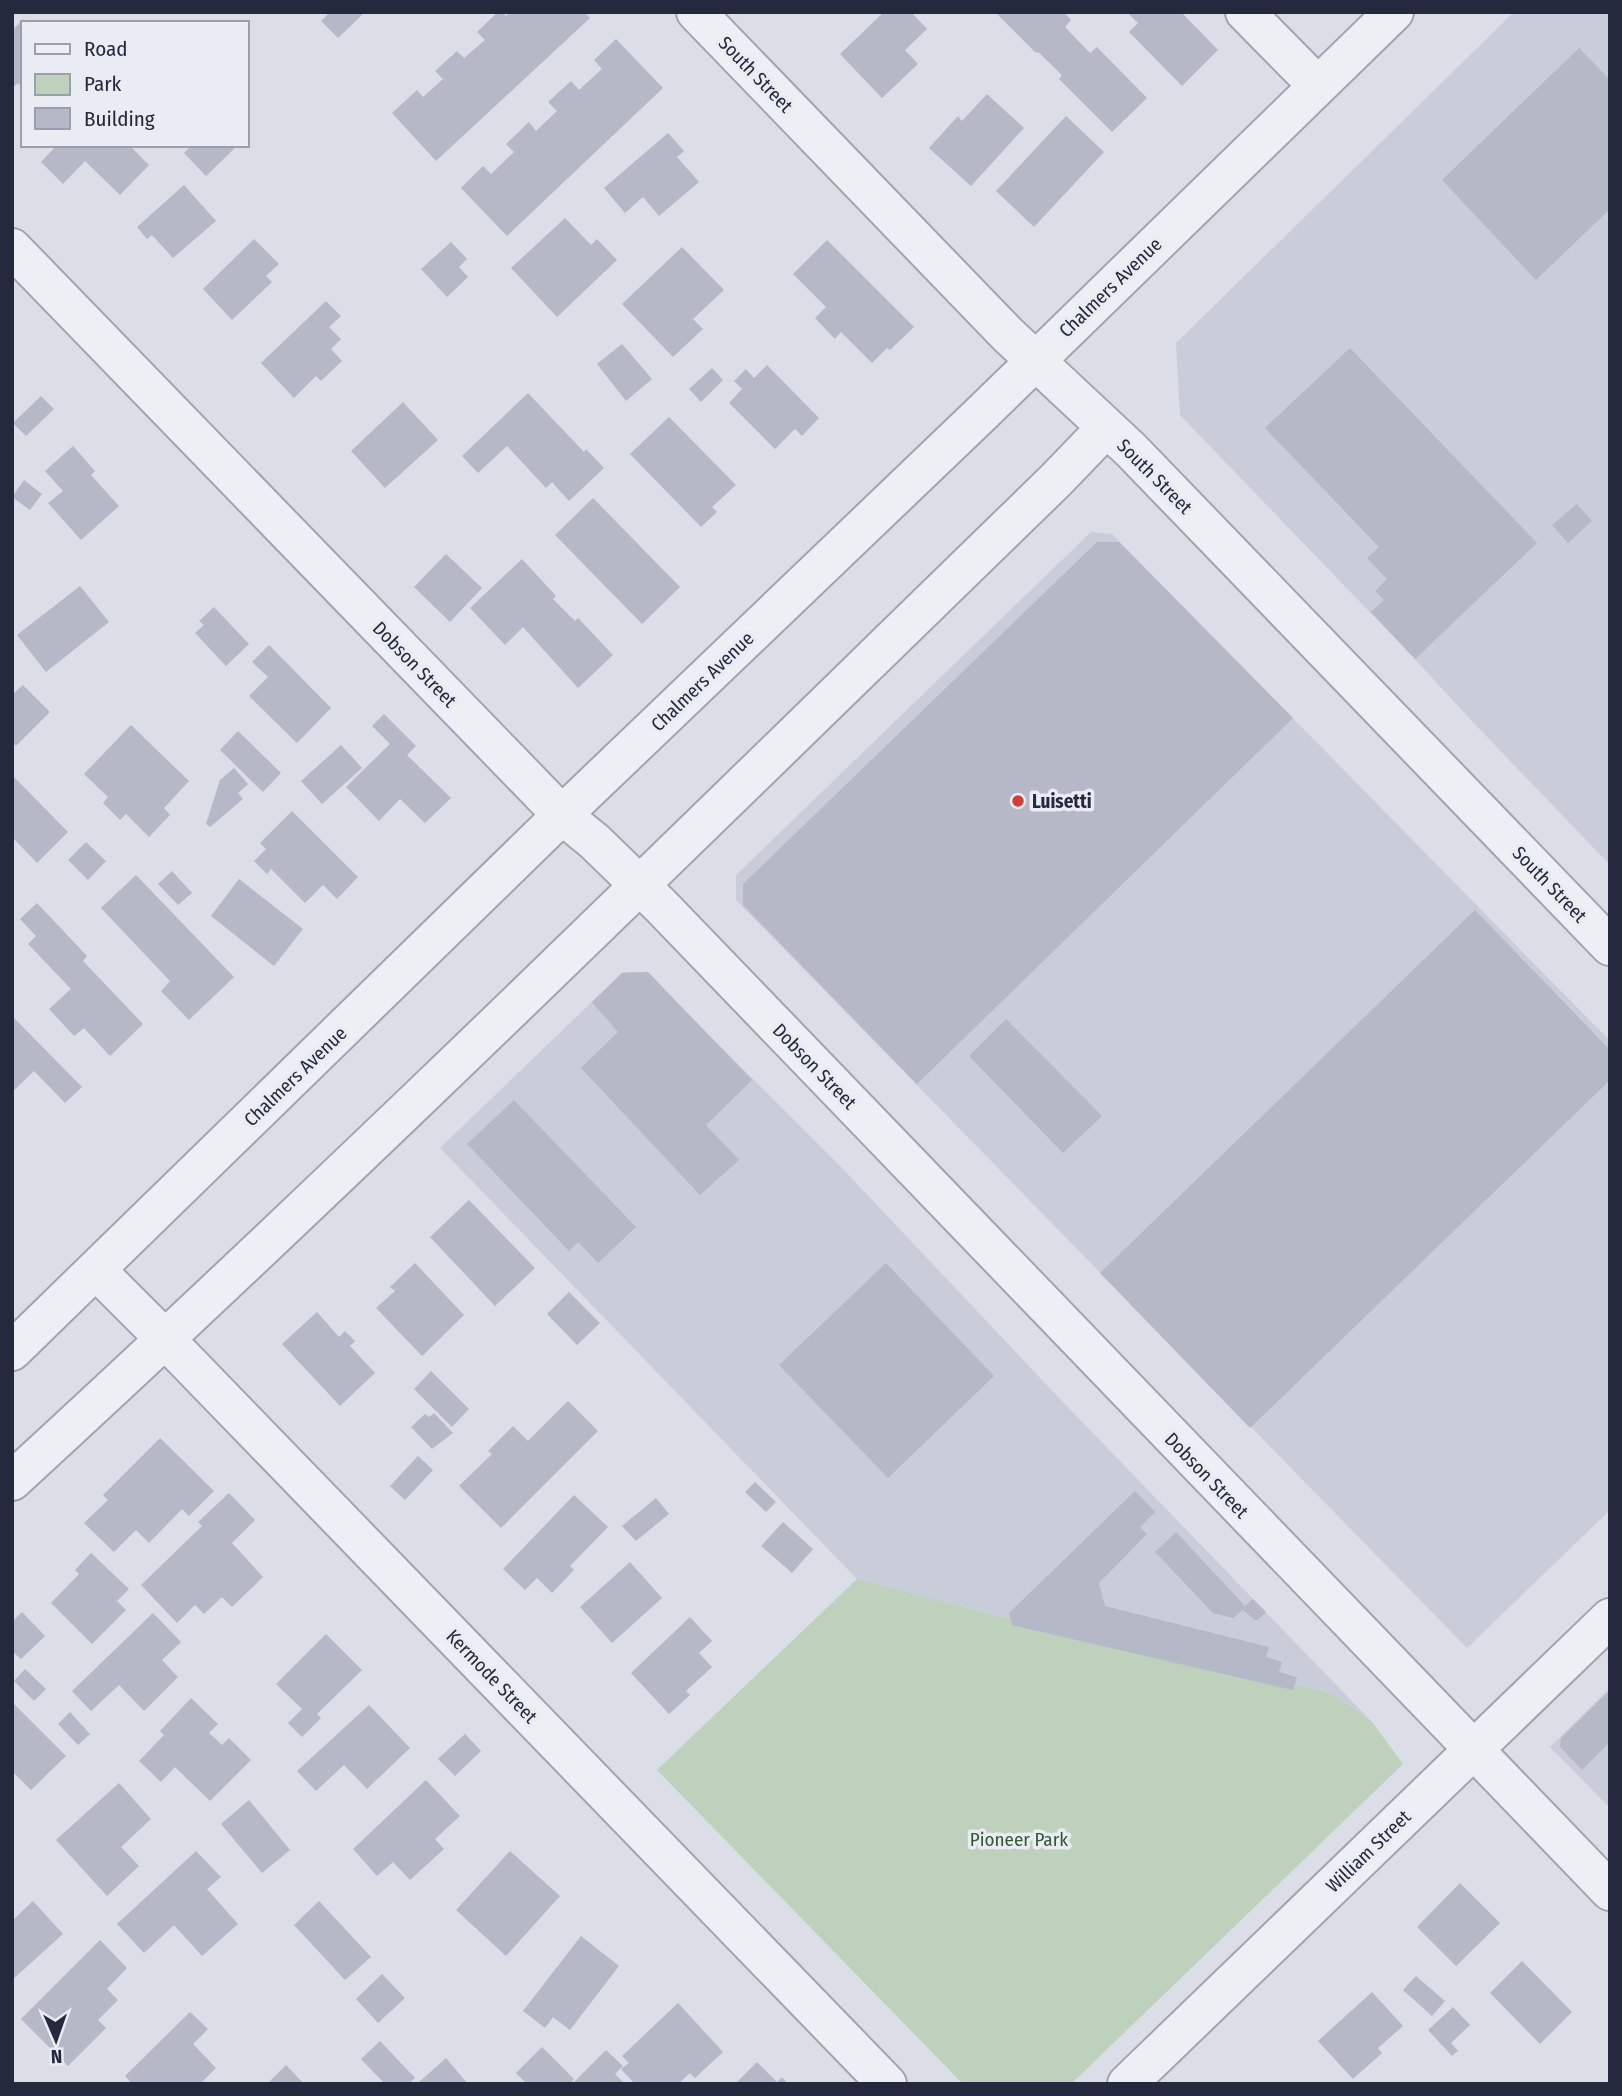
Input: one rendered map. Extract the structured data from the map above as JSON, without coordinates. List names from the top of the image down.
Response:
{
  "streets": {
    "street": [
      "South Street",
      "Chalmers Avenue",
      "Dobson Street",
      "Kermode Street",
      "William Street"
    ]
  },
  "crossings": [
    ["South Street", "Chalmers Avenue"],
    ["Chalmers Avenue", "Dobson Street"],
    ["Chalmers Avenue", "Kermode Street"],
    ["Dobson Street", "William Street"]
  ],
  "parks": ["Pioneer Park"],
  "places": ["Luisetti"],
  "legend": ["Road", "Park", "Building"],
  "north": "bottom"
}
